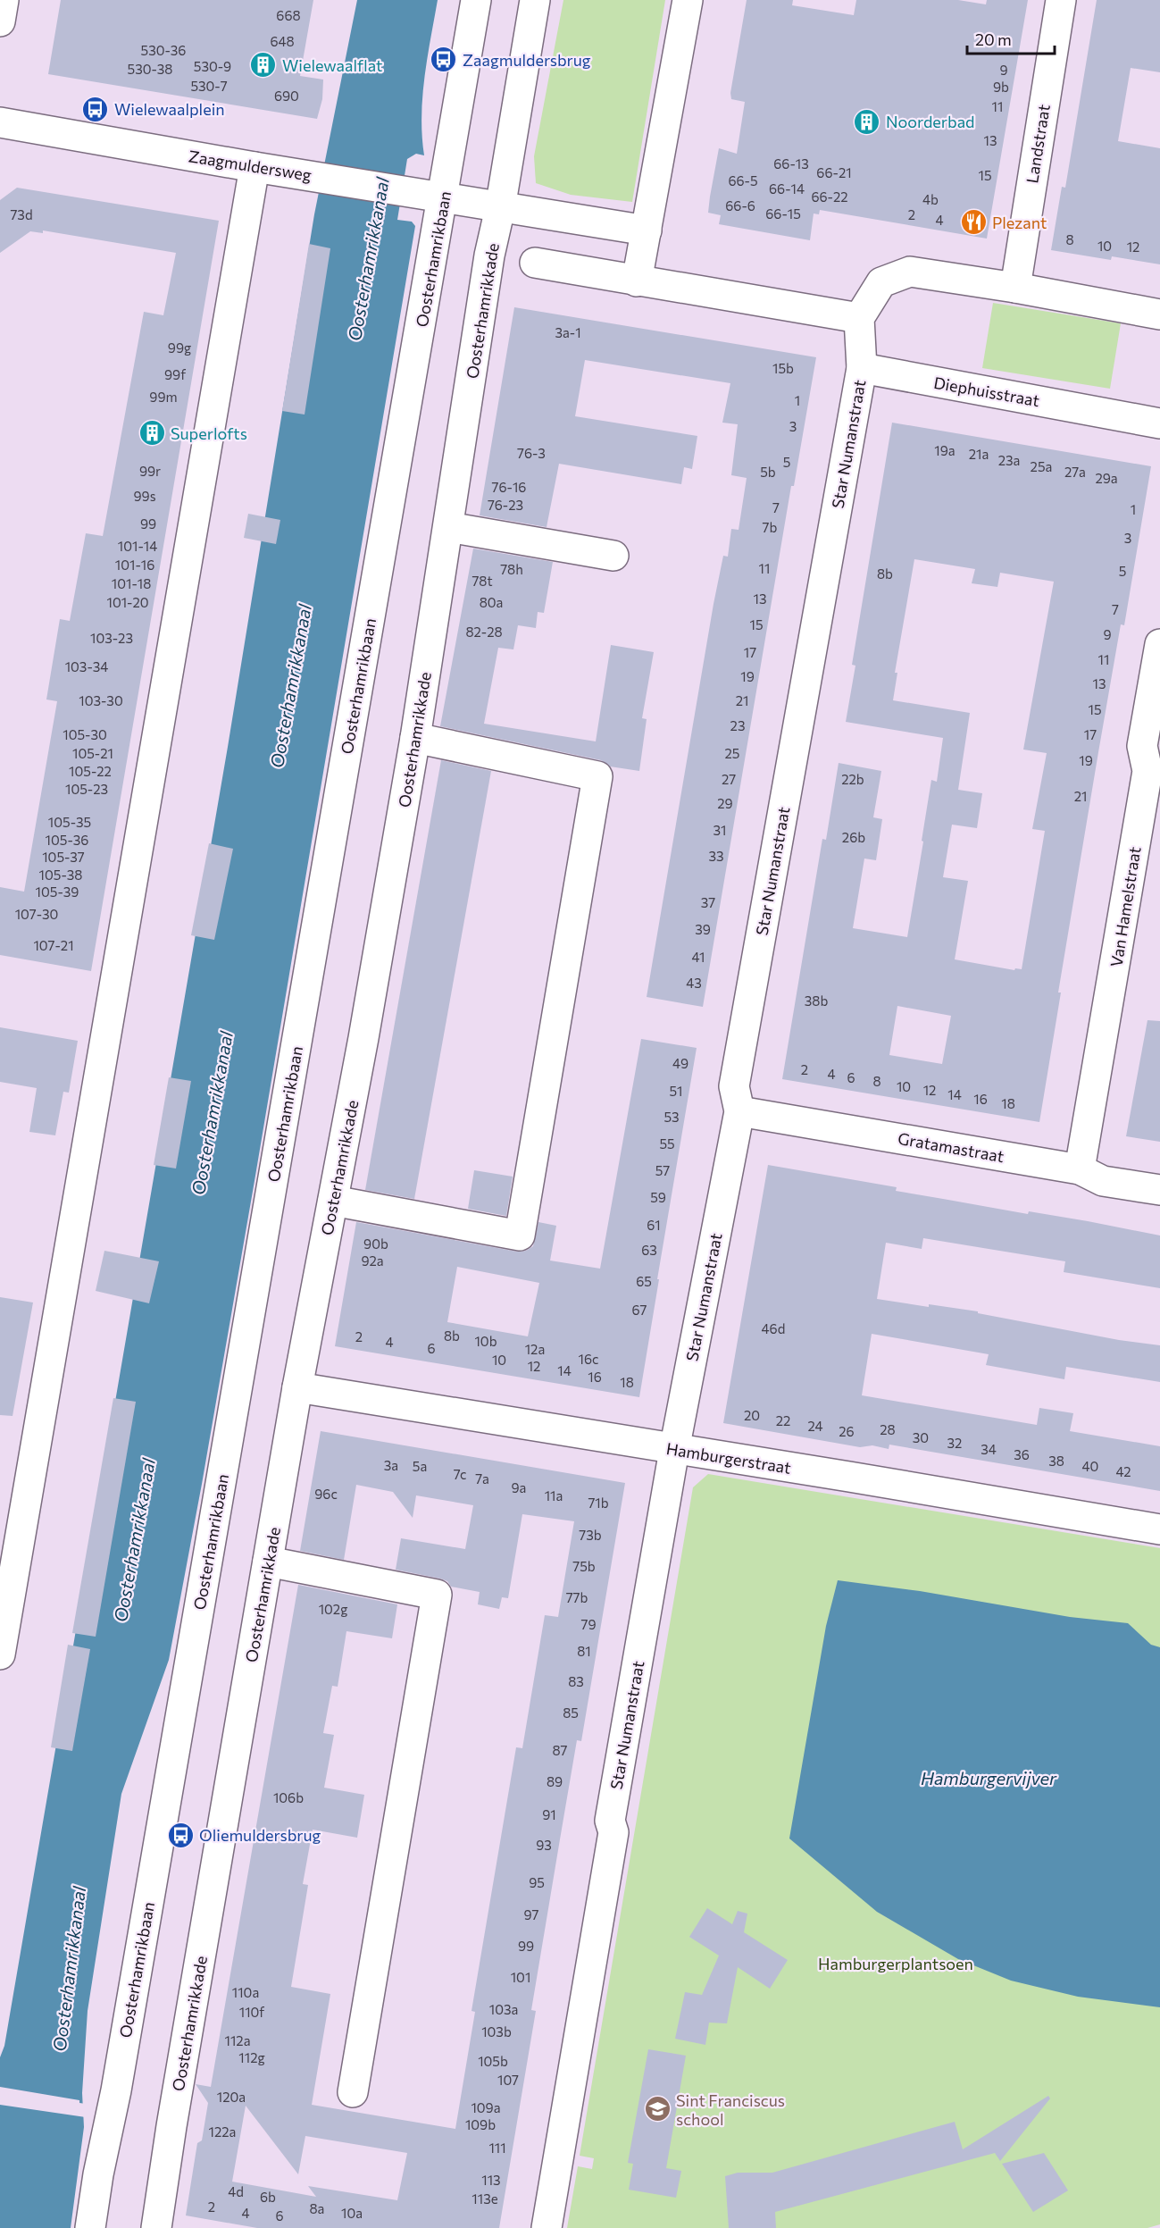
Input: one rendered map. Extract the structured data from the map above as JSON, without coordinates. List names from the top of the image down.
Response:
{
  "streets": {
    "street": [
      "Landstraat",
      "Zaagmuldersweg",
      "Oosterhamrikbaan",
      "Oosterhamrikkade",
      "Diephuisstraat",
      "Star Numanstraat",
      "Van Hamelstraat",
      "Gratamastraat",
      "Hamburgerstraat"
    ]
  },
  "crossings": [
    ["Zaagmuldersweg", "Oosterhamrikbaan"],
    ["Zaagmuldersweg", "Oosterhamrikkade"],
    ["Oosterhamrikkade", "Hamburgerstraat"],
    ["Diephuisstraat", "Star Numanstraat"],
    ["Star Numanstraat", "Gratamastraat"],
    ["Star Numanstraat", "Hamburgerstraat"],
    ["Van Hamelstraat", "Gratamastraat"]
  ],
  "water": ["Oosterhamrikkanaal", "Hamburgervijver"],
  "parks": ["Hamburgerplantsoen"],
  "places": {
    "bus stop": ["Zaagmuldersbrug", "Wielewaalplein", "Oliemuldersbrug"],
    "building": ["Wielewaalflat", "Noorderbad", "Superlofts"],
    "restaurant": ["Plezant"],
    "school or university": ["Sint Franciscus school"]
  },
  "house_numbers": [
    "668",
    "648",
    "530-36",
    "530-9",
    "530-38",
    "9",
    "530-7",
    "9b",
    "690",
    "11",
    "13",
    "66-13",
    "66-21",
    "15",
    "66-5",
    "66-14",
    "66-22",
    "4b",
    "66-6",
    "66-15",
    "73d",
    "2",
    "4",
    "8",
    "10",
    "12",
    "3a-1",
    "99g",
    "15b",
    "99f",
    "99m",
    "1",
    "3",
    "19a",
    "76-3",
    "21a",
    "23a",
    "5",
    "25a",
    "99r",
    "5b",
    "27a",
    "29a",
    "76-16",
    "99s",
    "76-23",
    "7",
    "1",
    "99",
    "7b",
    "3",
    "101-14",
    "101-16",
    "11",
    "78h",
    "5",
    "8b",
    "78t",
    "101-18",
    "13",
    "101-20",
    "80a",
    "7",
    "15",
    "82-28",
    "9",
    "103-23",
    "17",
    "11",
    "103-34",
    "19",
    "13",
    "103-30",
    "21",
    "15",
    "23",
    "105-30",
    "17",
    "105-21",
    "25",
    "19",
    "105-22",
    "27",
    "22b",
    "105-23",
    "21",
    "29",
    "105-35",
    "31",
    "26b",
    "105-36",
    "33",
    "105-37",
    "105-38",
    "105-39",
    "37",
    "107-30",
    "39",
    "107-21",
    "41",
    "43",
    "38b",
    "49",
    "2",
    "4",
    "6",
    "8",
    "10",
    "12",
    "51",
    "14",
    "16",
    "18",
    "53",
    "55",
    "57",
    "59",
    "61",
    "90b",
    "63",
    "92a",
    "65",
    "67",
    "46d",
    "8b",
    "2",
    "10b",
    "4",
    "6",
    "12a",
    "16c",
    "10",
    "12",
    "14",
    "16",
    "18",
    "20",
    "22",
    "24",
    "28",
    "26",
    "30",
    "32",
    "34",
    "36",
    "38",
    "3a",
    "5a",
    "40",
    "42",
    "7c",
    "7a",
    "9a",
    "96c",
    "11a",
    "71b",
    "73b",
    "75b",
    "77b",
    "102g",
    "79",
    "81",
    "83",
    "85",
    "87",
    "89",
    "106b",
    "91",
    "93",
    "95",
    "97",
    "99",
    "101",
    "110a",
    "103a",
    "110f",
    "103b",
    "112a",
    "112g",
    "105b",
    "107",
    "120a",
    "109a",
    "109b",
    "122a",
    "111",
    "113",
    "4d",
    "6b",
    "113e",
    "2",
    "8a",
    "4",
    "10a",
    "6"
  ],
  "scale_bar": "20 m"
}
